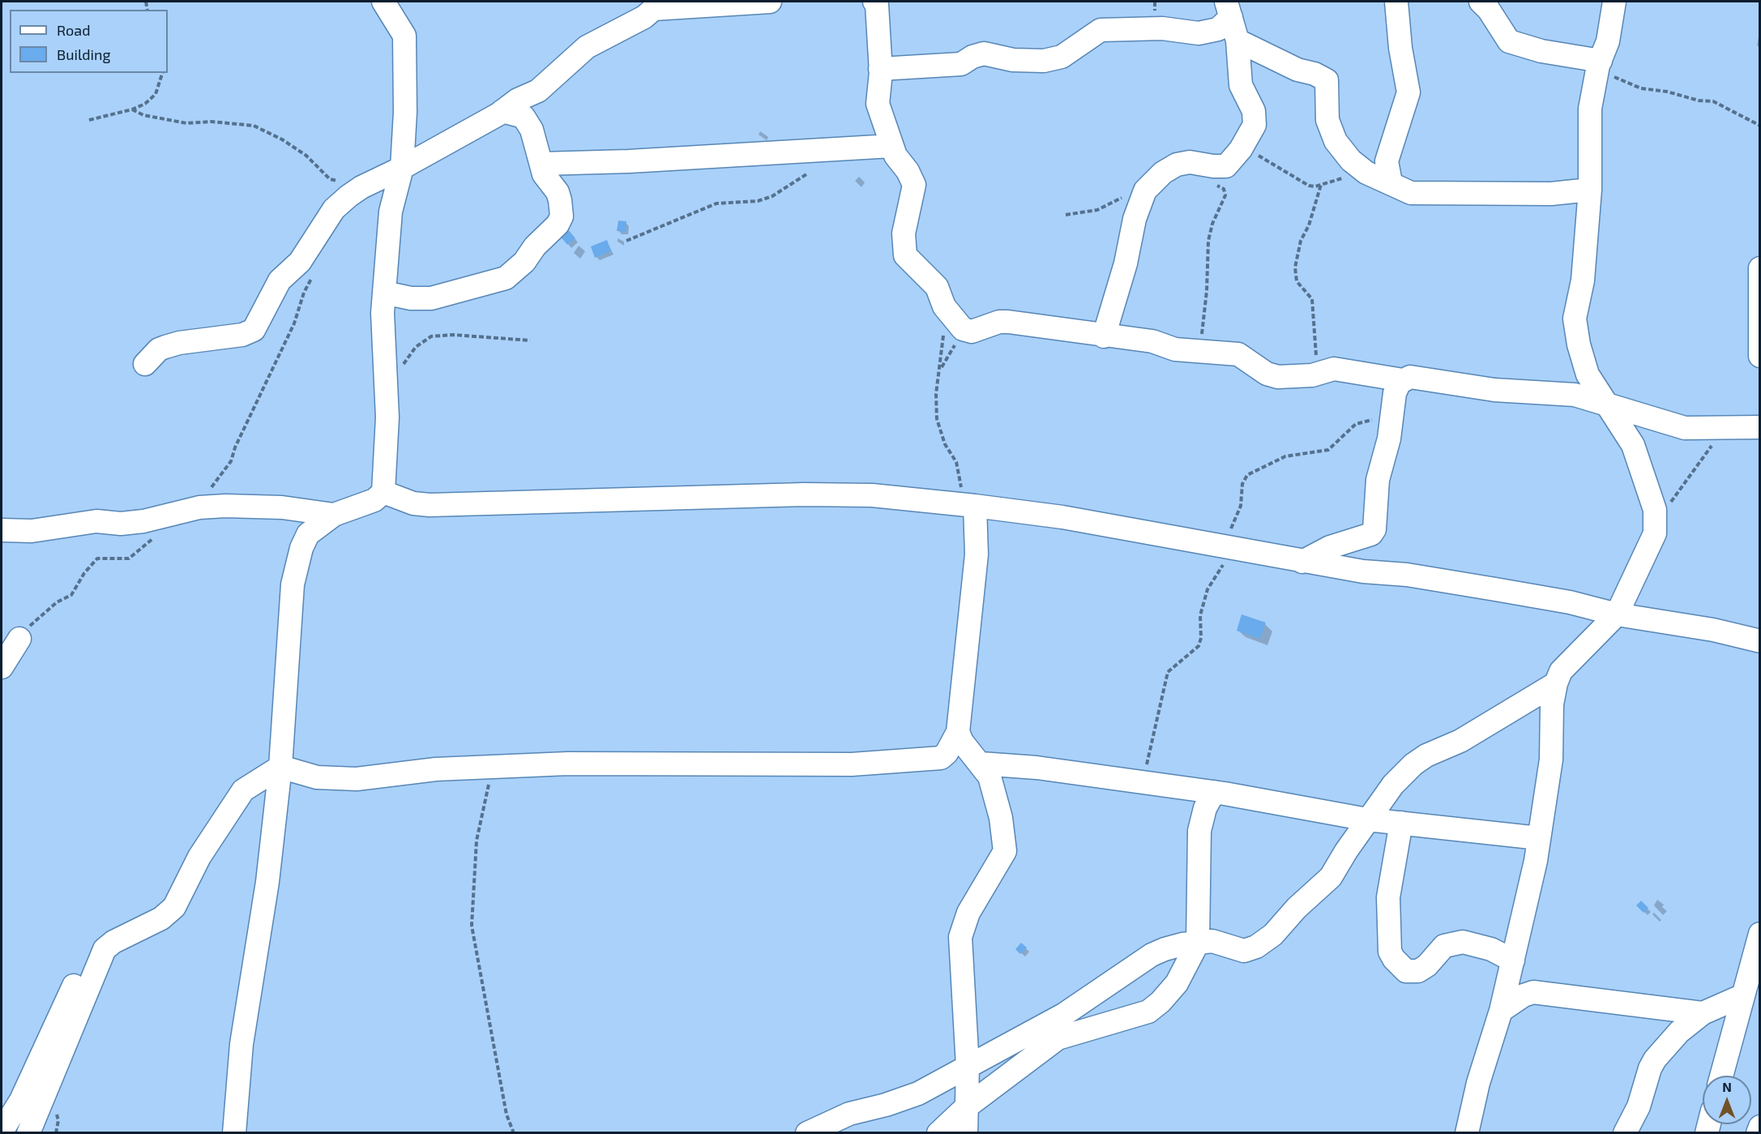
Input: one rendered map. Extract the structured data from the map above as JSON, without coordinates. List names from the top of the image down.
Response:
{
  "legend": ["Road", "Building"],
  "north": "top"
}
